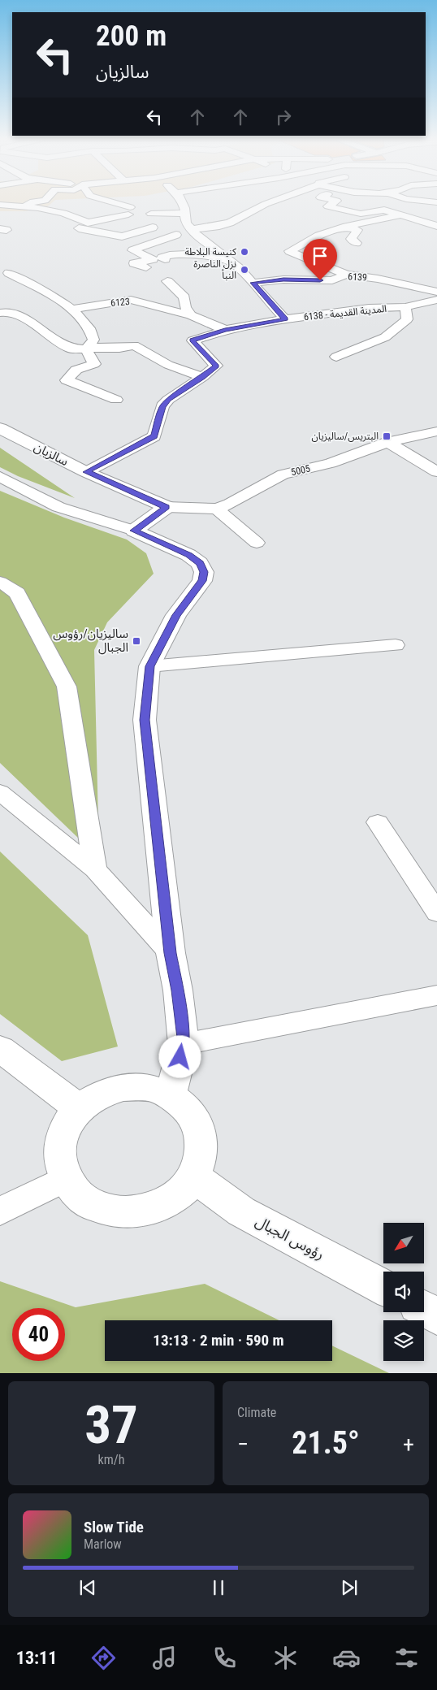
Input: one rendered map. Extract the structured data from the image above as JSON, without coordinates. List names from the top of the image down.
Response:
{
  "streets": {
    "street": [
      "6139",
      "6123",
      "المدينة القديمة - 6138",
      "سالزيان",
      "5005",
      "رؤوس الجبال"
    ]
  },
  "crossings": [
    ["6123", "المدينة القديمة - 6138"],
    ["سالزيان", "5005"]
  ],
  "places": {
    "other": ["كنيسة البلاطة", "نزل الناصرة النبأ"],
    "transit": ["البتريس/ساليزيان", "ساليزيان/رؤوس الجبال"]
  },
  "north": "bottom left",
  "page": {
    "turn": ["200 m", "سالزيان"],
    "limit": "40",
    "trip": "13:13 · 2 min · 590 m",
    "tile": [
      ["37", "km/h"],
      "Climate"
    ],
    "heat": ["−", "21.5°", "+"],
    "song": ["Slow Tide", "Marlow"],
    "tabs": "13:11"
  }
}
